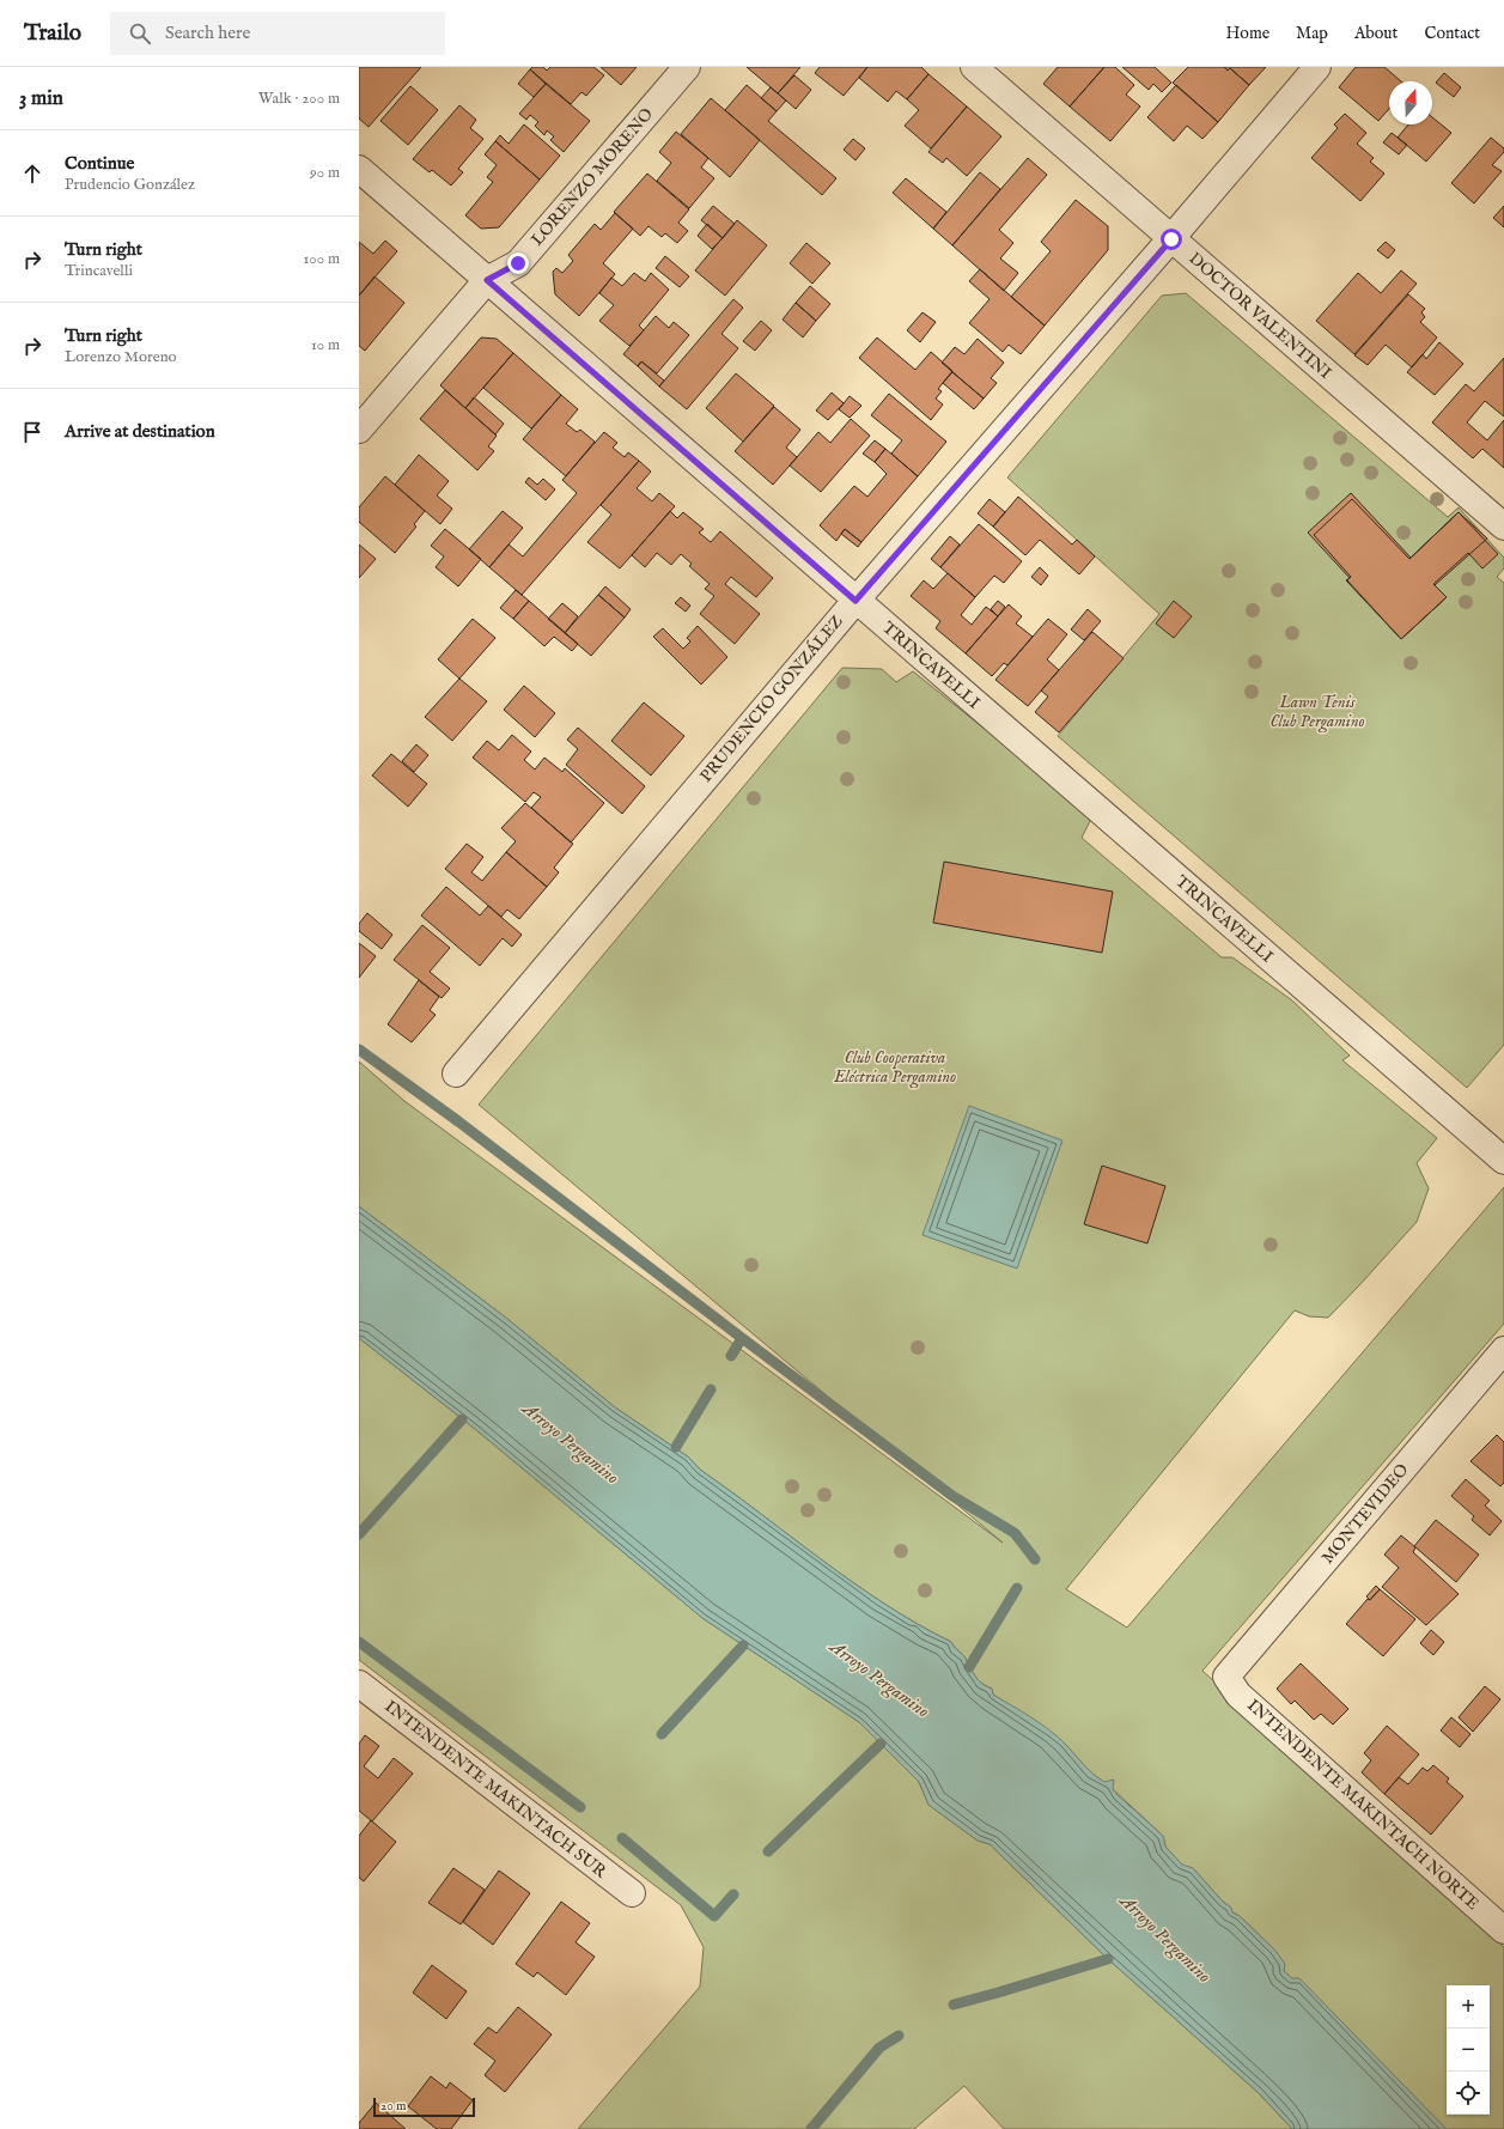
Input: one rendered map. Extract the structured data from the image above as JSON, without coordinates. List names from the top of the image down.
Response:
{
  "streets": {
    "street": [
      "LORENZO MORENO",
      "DOCTOR VALENTINI",
      "TRINCAVELLI",
      "PRUDENCIO GONZÁLEZ",
      "MONTEVIDEO",
      "INTENDENTE MAKINTACH SUR",
      "INTENDENTE MAKINTACH NORTE"
    ]
  },
  "crossings": [
    ["LORENZO MORENO", "TRINCAVELLI"],
    ["DOCTOR VALENTINI", "PRUDENCIO GONZÁLEZ"],
    ["TRINCAVELLI", "PRUDENCIO GONZÁLEZ"],
    ["MONTEVIDEO", "INTENDENTE MAKINTACH NORTE"]
  ],
  "water": ["Arroyo Pergamino"],
  "parks": ["Lawn Tenis Club Pergamino", "Club Cooperativa Eléctrica Pergamino"],
  "scale_bar": "20 m",
  "north": "top",
  "page": {
    "header": "Trailo",
    "search": "Search here",
    "nav": [
      "Home",
      "Map",
      "About",
      "Contact"
    ],
    "heading": ["3 min", "Walk · 200 m"],
    "list": [
      ["Continue", "Prudencio González", "90 m"],
      ["Turn right", "Trincavelli", "100 m"],
      ["Turn right", "Lorenzo Moreno", "10 m"],
      "Arrive at destination"
    ],
    "map_buttons": ["+", "−"],
    "scale": "20 m"
  }
}
